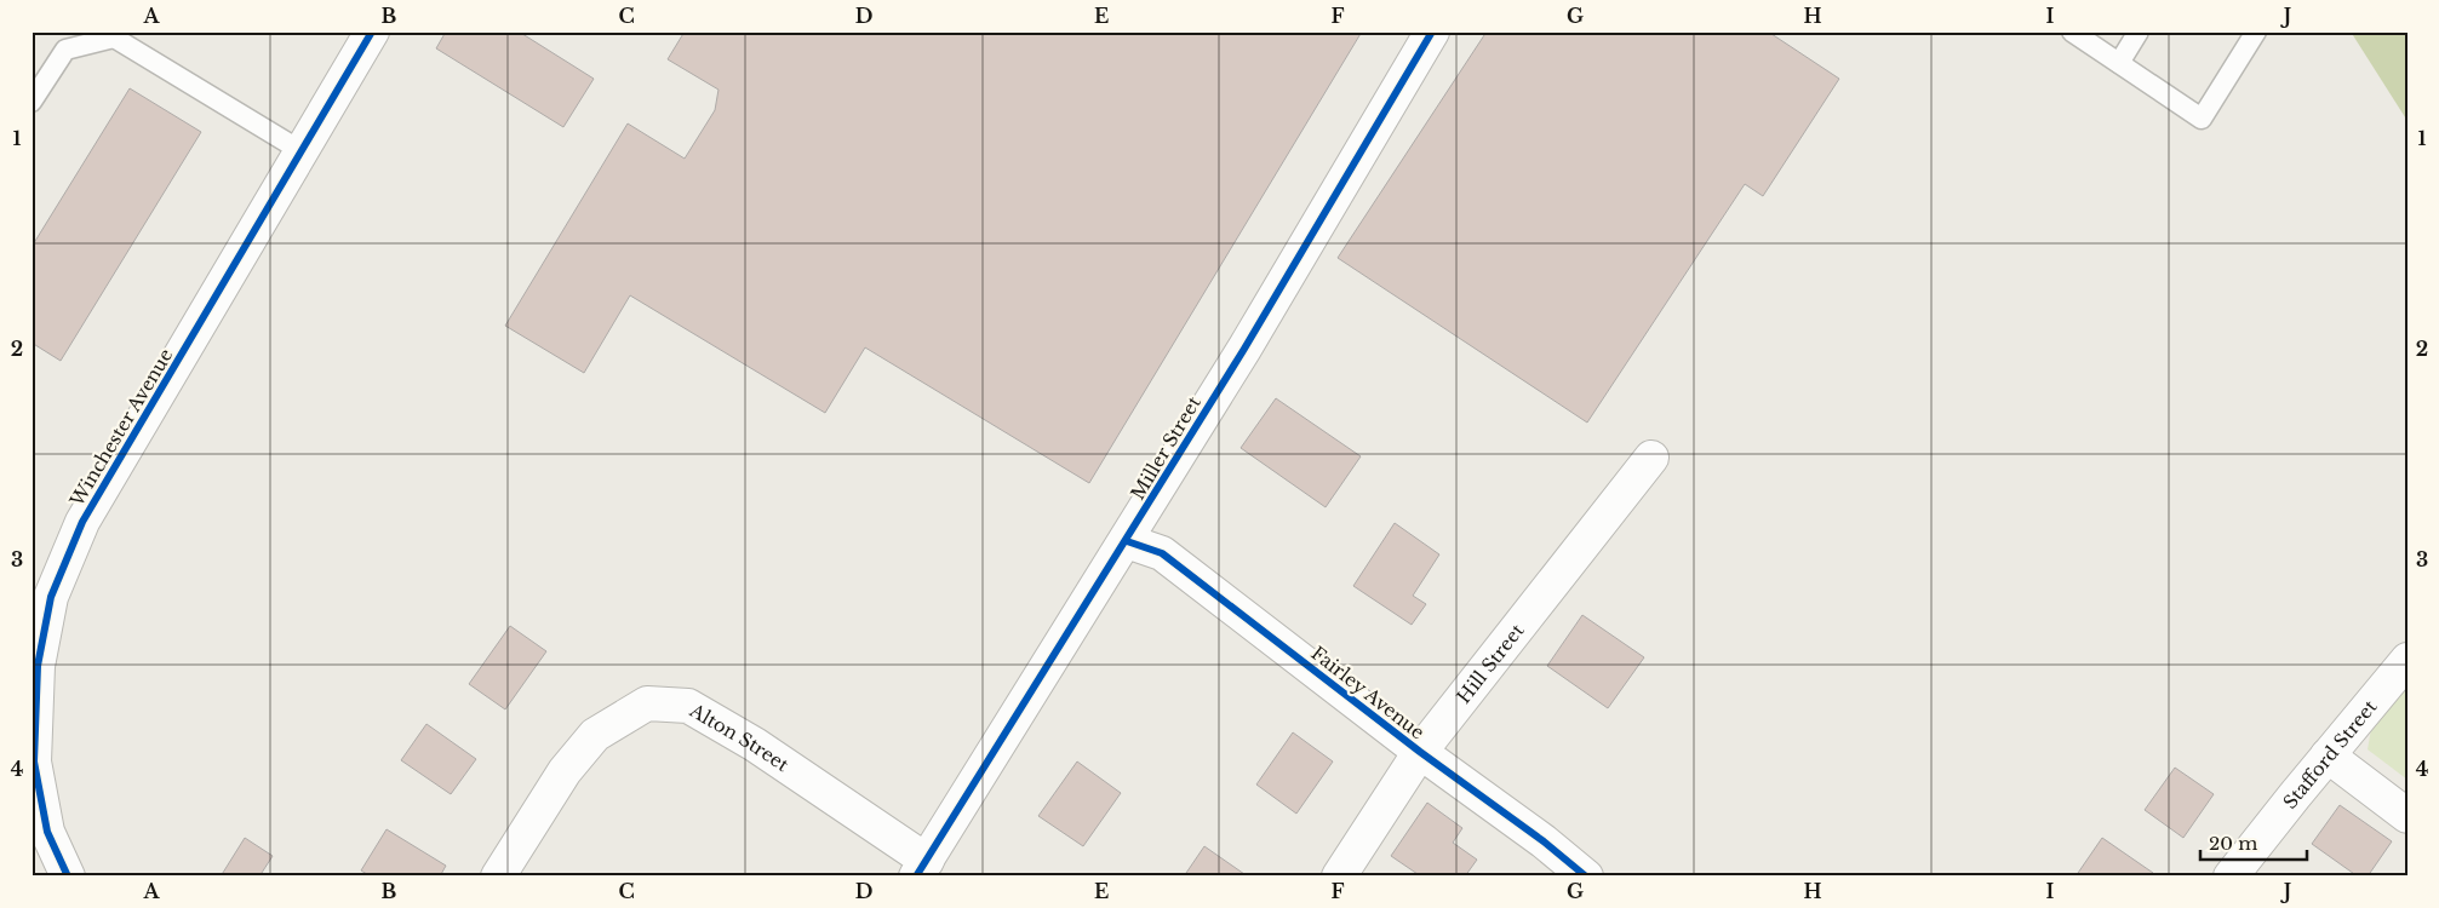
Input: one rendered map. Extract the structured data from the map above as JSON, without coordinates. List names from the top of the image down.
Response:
{
  "streets": {
    "street": [
      "Winchester Avenue",
      "Miller Street",
      "Hill Street",
      "Fairley Avenue",
      "Alton Street",
      "Stafford Street"
    ]
  },
  "crossings": [
    ["Miller Street", "Fairley Avenue"],
    ["Miller Street", "Alton Street"],
    ["Hill Street", "Fairley Avenue"]
  ],
  "scale_bar": "20 m",
  "grid": {
    "columns": [
      "A",
      "B",
      "C",
      "D",
      "E",
      "F",
      "G",
      "H",
      "I",
      "J"
    ],
    "rows": [
      "1",
      "2",
      "3",
      "4"
    ]
  }
}
